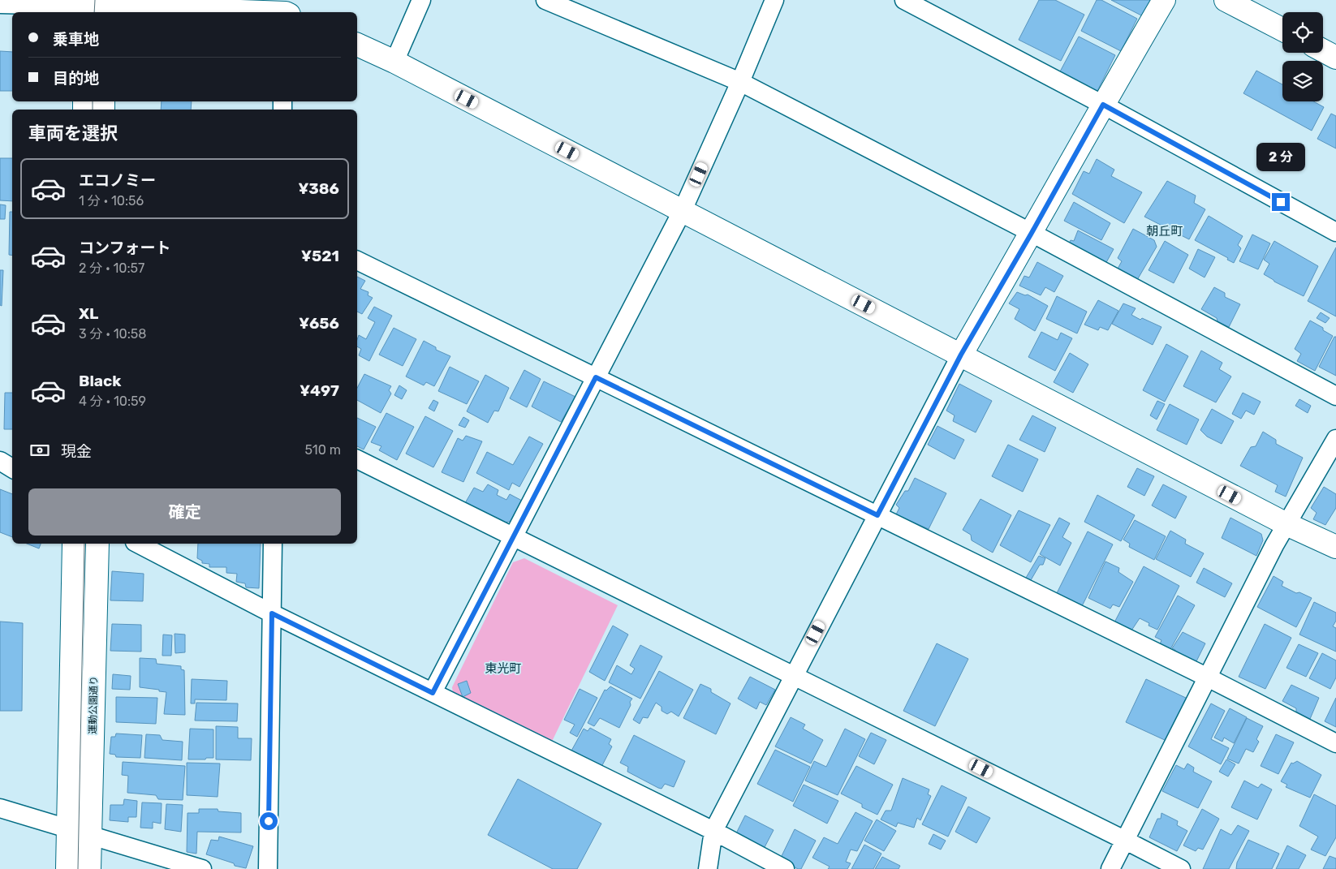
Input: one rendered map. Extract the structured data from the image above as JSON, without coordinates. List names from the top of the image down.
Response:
{
  "streets": {
    "street": ["運動公園通り"]
  },
  "districts": ["朝丘町", "東光町"],
  "page": {
    "banner": ["乗車地", "目的地"],
    "heading": "車両を選択",
    "bubble": "2 分",
    "list": [
      {
        "name": "エコノミー",
        "note": "1 分 · 10:56",
        "value": "¥386"
      },
      {
        "name": "コンフォート",
        "note": "2 分 · 10:57",
        "value": "¥521"
      },
      {
        "name": "XL",
        "note": "3 分 · 10:58",
        "value": "¥656"
      },
      {
        "name": "Black",
        "note": "4 分 · 10:59",
        "value": "¥497"
      }
    ],
    "pay": ["現金", "510 m"],
    "buttons": "確定"
  }
}
